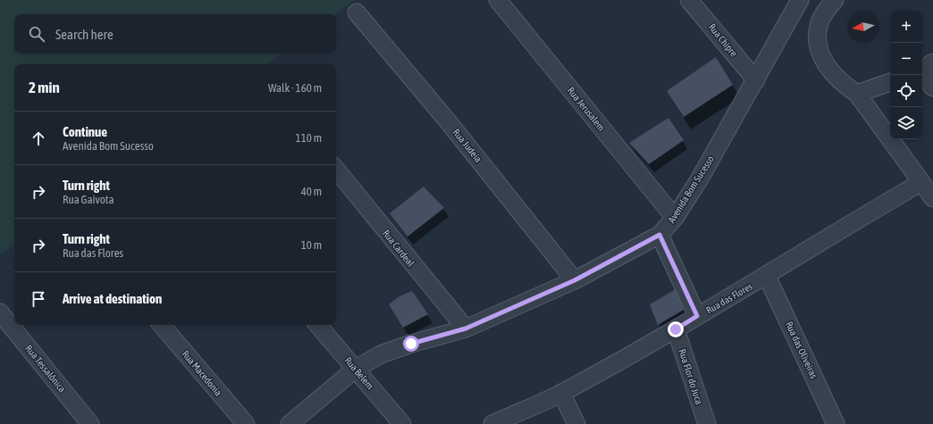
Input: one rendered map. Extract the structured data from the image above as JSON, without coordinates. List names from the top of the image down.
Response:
{
  "streets": {
    "street": [
      "Rua Chipre",
      "Rua Jerusalem",
      "Rua Judeia",
      "Avenida Bom Sucesso",
      "Rua Cardeal",
      "Rua das Flores",
      "Rua das Oliveiras",
      "Rua Tessalônica",
      "Rua Macedonia",
      "Rua Belem",
      "Rua Flor do Juca"
    ]
  },
  "crossings": [
    ["Rua Chipre", "Avenida Bom Sucesso"],
    ["Rua Jerusalem", "Avenida Bom Sucesso"],
    ["Rua Judeia", "Avenida Bom Sucesso"],
    ["Avenida Bom Sucesso", "Rua Cardeal"],
    ["Avenida Bom Sucesso", "Rua Belem"],
    ["Rua das Flores", "Rua das Oliveiras"],
    ["Rua das Flores", "Rua Flor do Juca"]
  ],
  "north": "left",
  "page": {
    "map_buttons": ["+", "−"],
    "search": "Search here",
    "heading": ["2 min", "Walk · 160 m"],
    "list": [
      ["Continue", "Avenida Bom Sucesso", "110 m"],
      ["Turn right", "Rua Gaivota", "40 m"],
      ["Turn right", "Rua das Flores", "10 m"],
      "Arrive at destination"
    ]
  }
}
